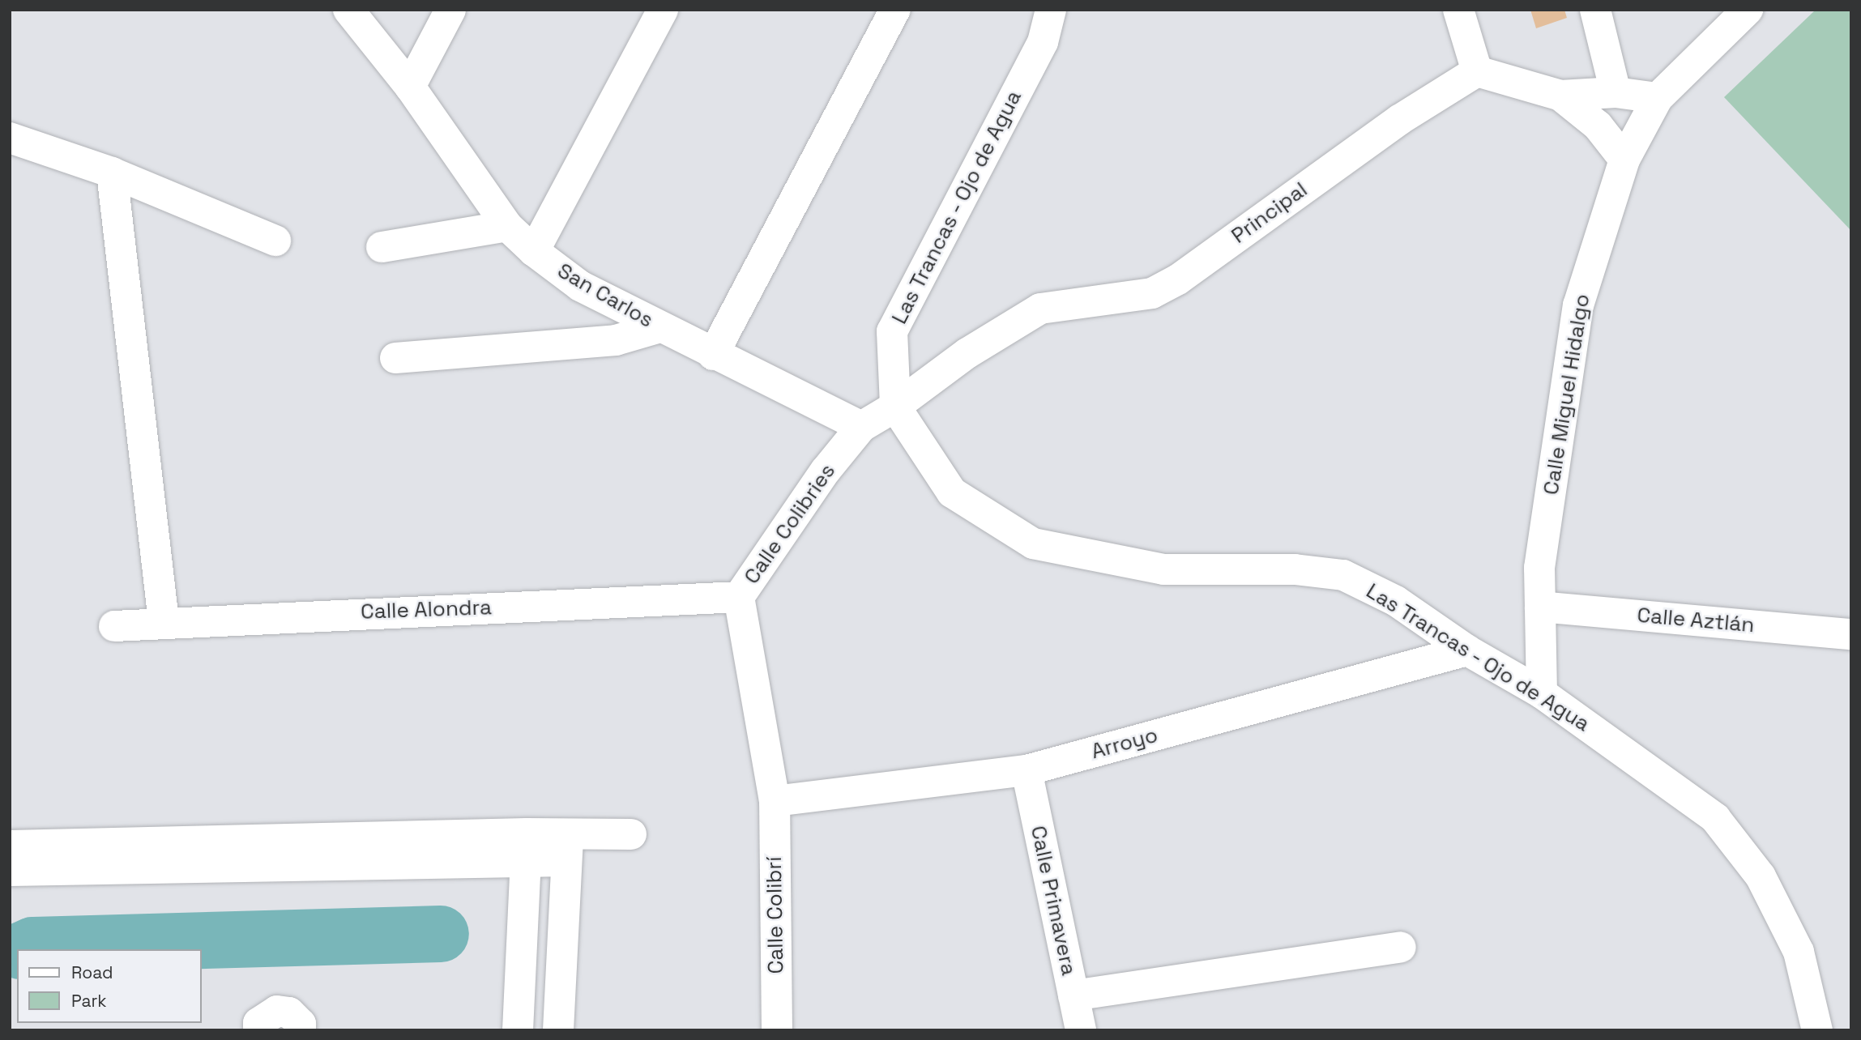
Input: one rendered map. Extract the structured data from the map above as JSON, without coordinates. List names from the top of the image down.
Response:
{
  "streets": {
    "street": [
      "Las Trancas - Ojo de Agua",
      "Principal",
      "San Carlos",
      "Calle Miguel Hidalgo",
      "Calle Colibries",
      "Calle Alondra",
      "Calle Aztlán",
      "Arroyo",
      "Calle Primavera",
      "Calle Colibrí"
    ]
  },
  "crossings": [
    ["Las Trancas - Ojo de Agua", "Principal"],
    ["Las Trancas - Ojo de Agua", "Calle Miguel Hidalgo"],
    ["Las Trancas - Ojo de Agua", "Calle Colibries"],
    ["Las Trancas - Ojo de Agua", "Arroyo"],
    ["Principal", "Calle Colibries"],
    ["San Carlos", "Calle Colibries"],
    ["Calle Miguel Hidalgo", "Calle Aztlán"],
    ["Calle Colibries", "Calle Alondra"],
    ["Calle Colibries", "Arroyo"],
    ["Calle Colibries", "Calle Colibrí"],
    ["Arroyo", "Calle Primavera"],
    ["Arroyo", "Calle Colibrí"]
  ],
  "legend": ["Road", "Park"]
}
